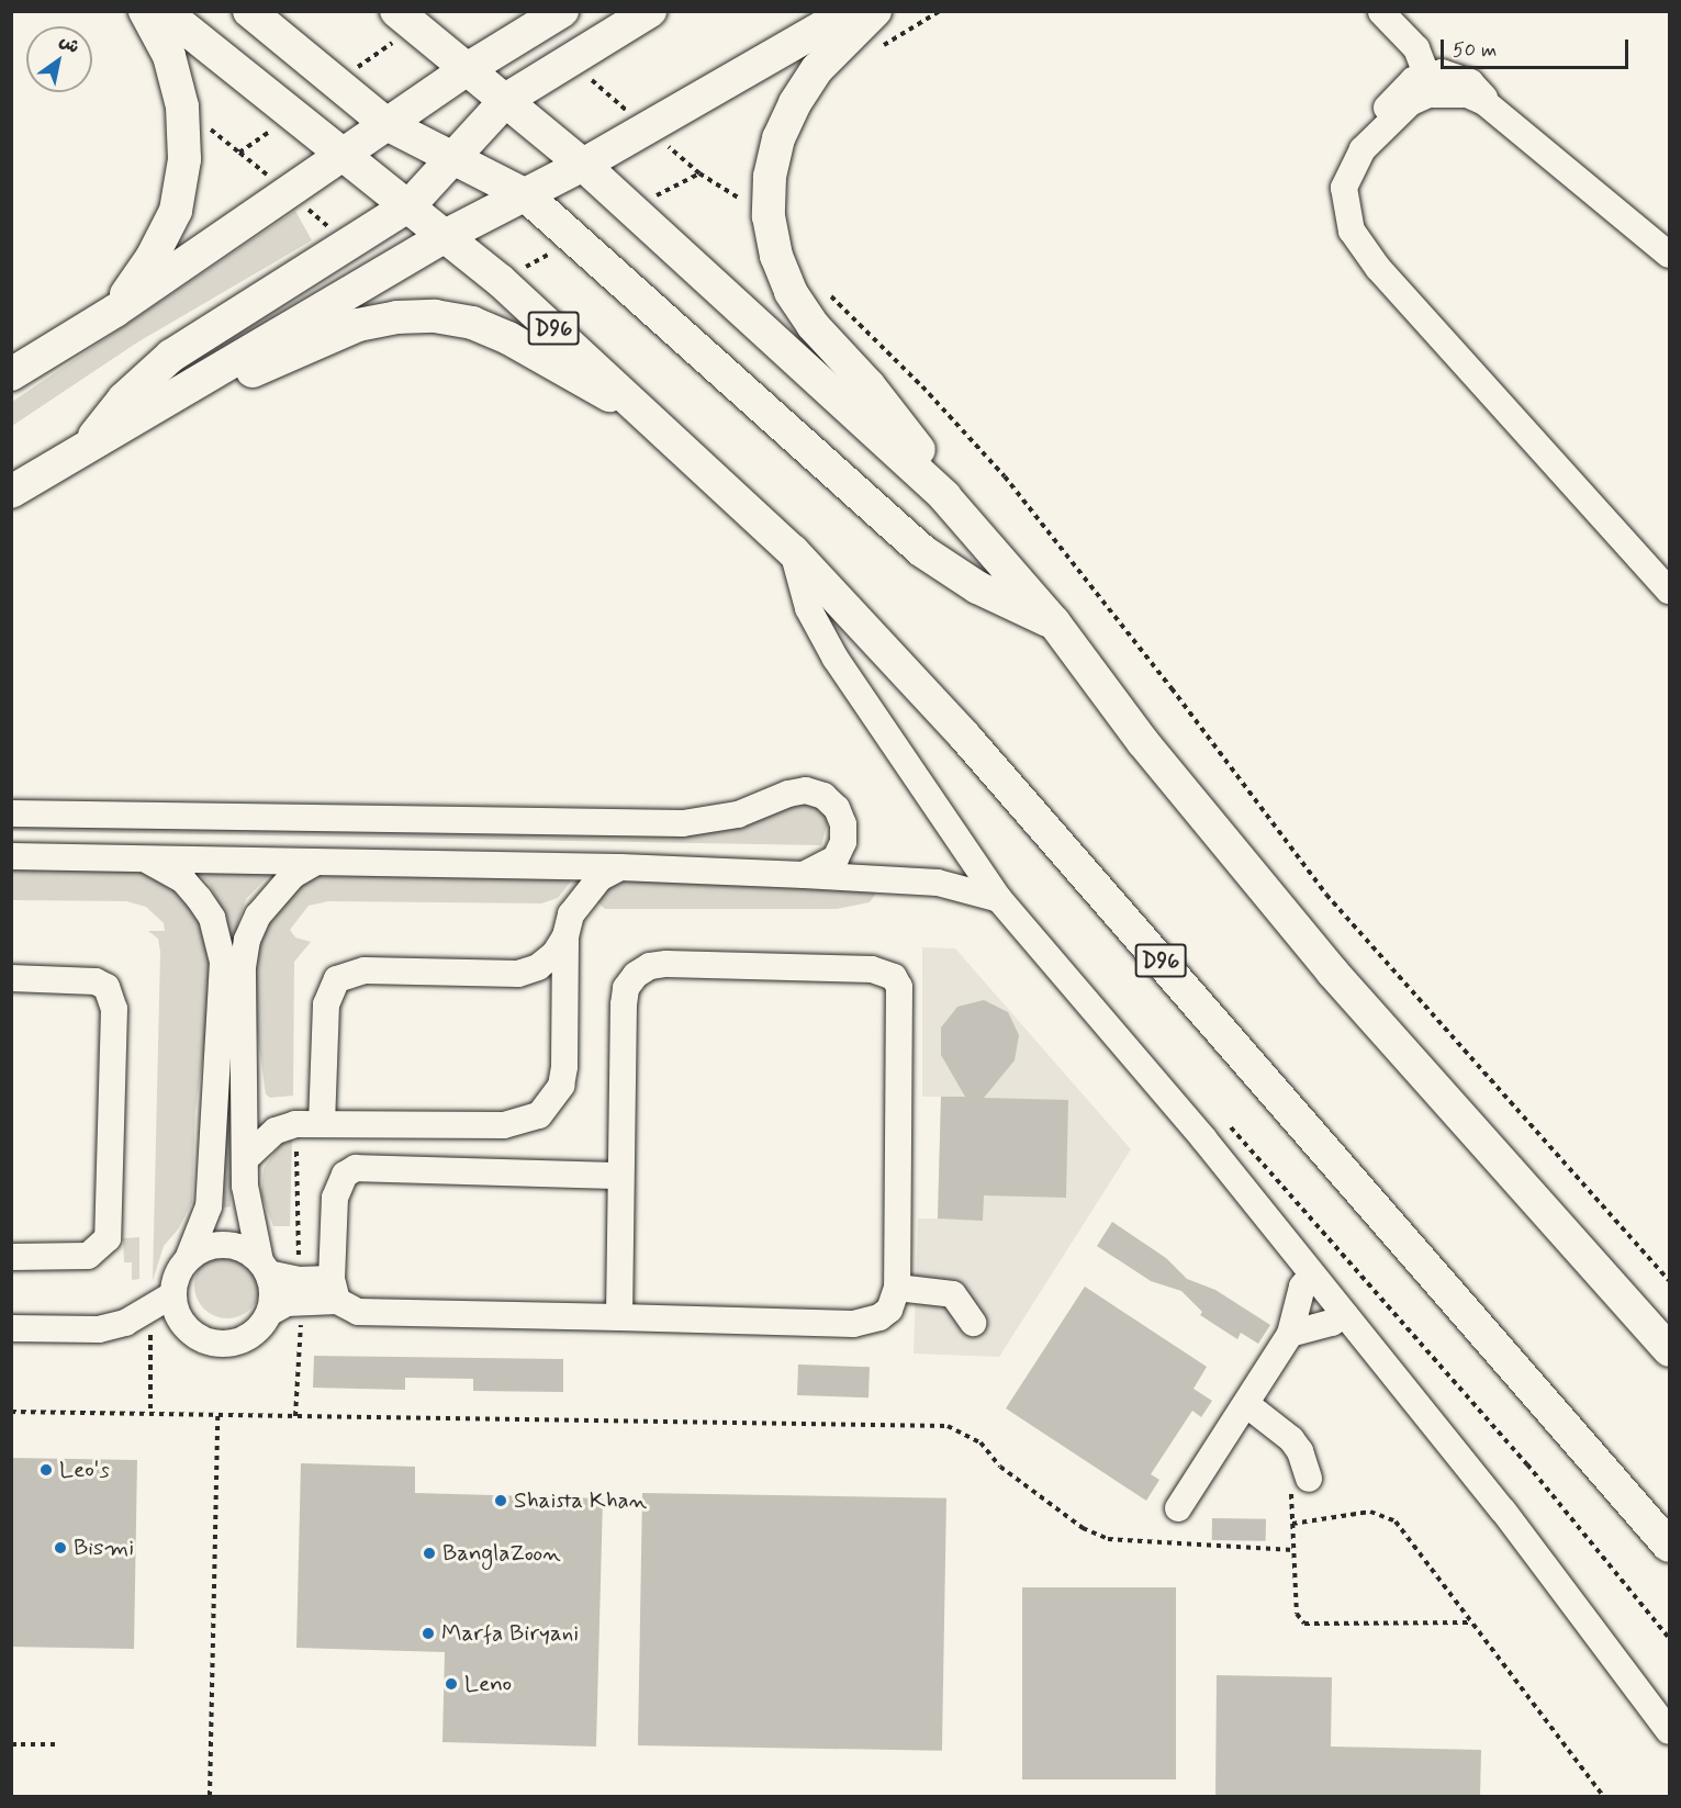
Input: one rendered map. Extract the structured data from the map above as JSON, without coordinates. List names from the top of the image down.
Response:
{
  "streets": {
    "main road": ["D96"]
  },
  "places": [
    "Leo's",
    "Shaista Khan",
    "Bismi",
    "BanglaZoon",
    "Marfa Biryani",
    "Leno"
  ],
  "scale_bar": "50 m",
  "north": "top right"
}
